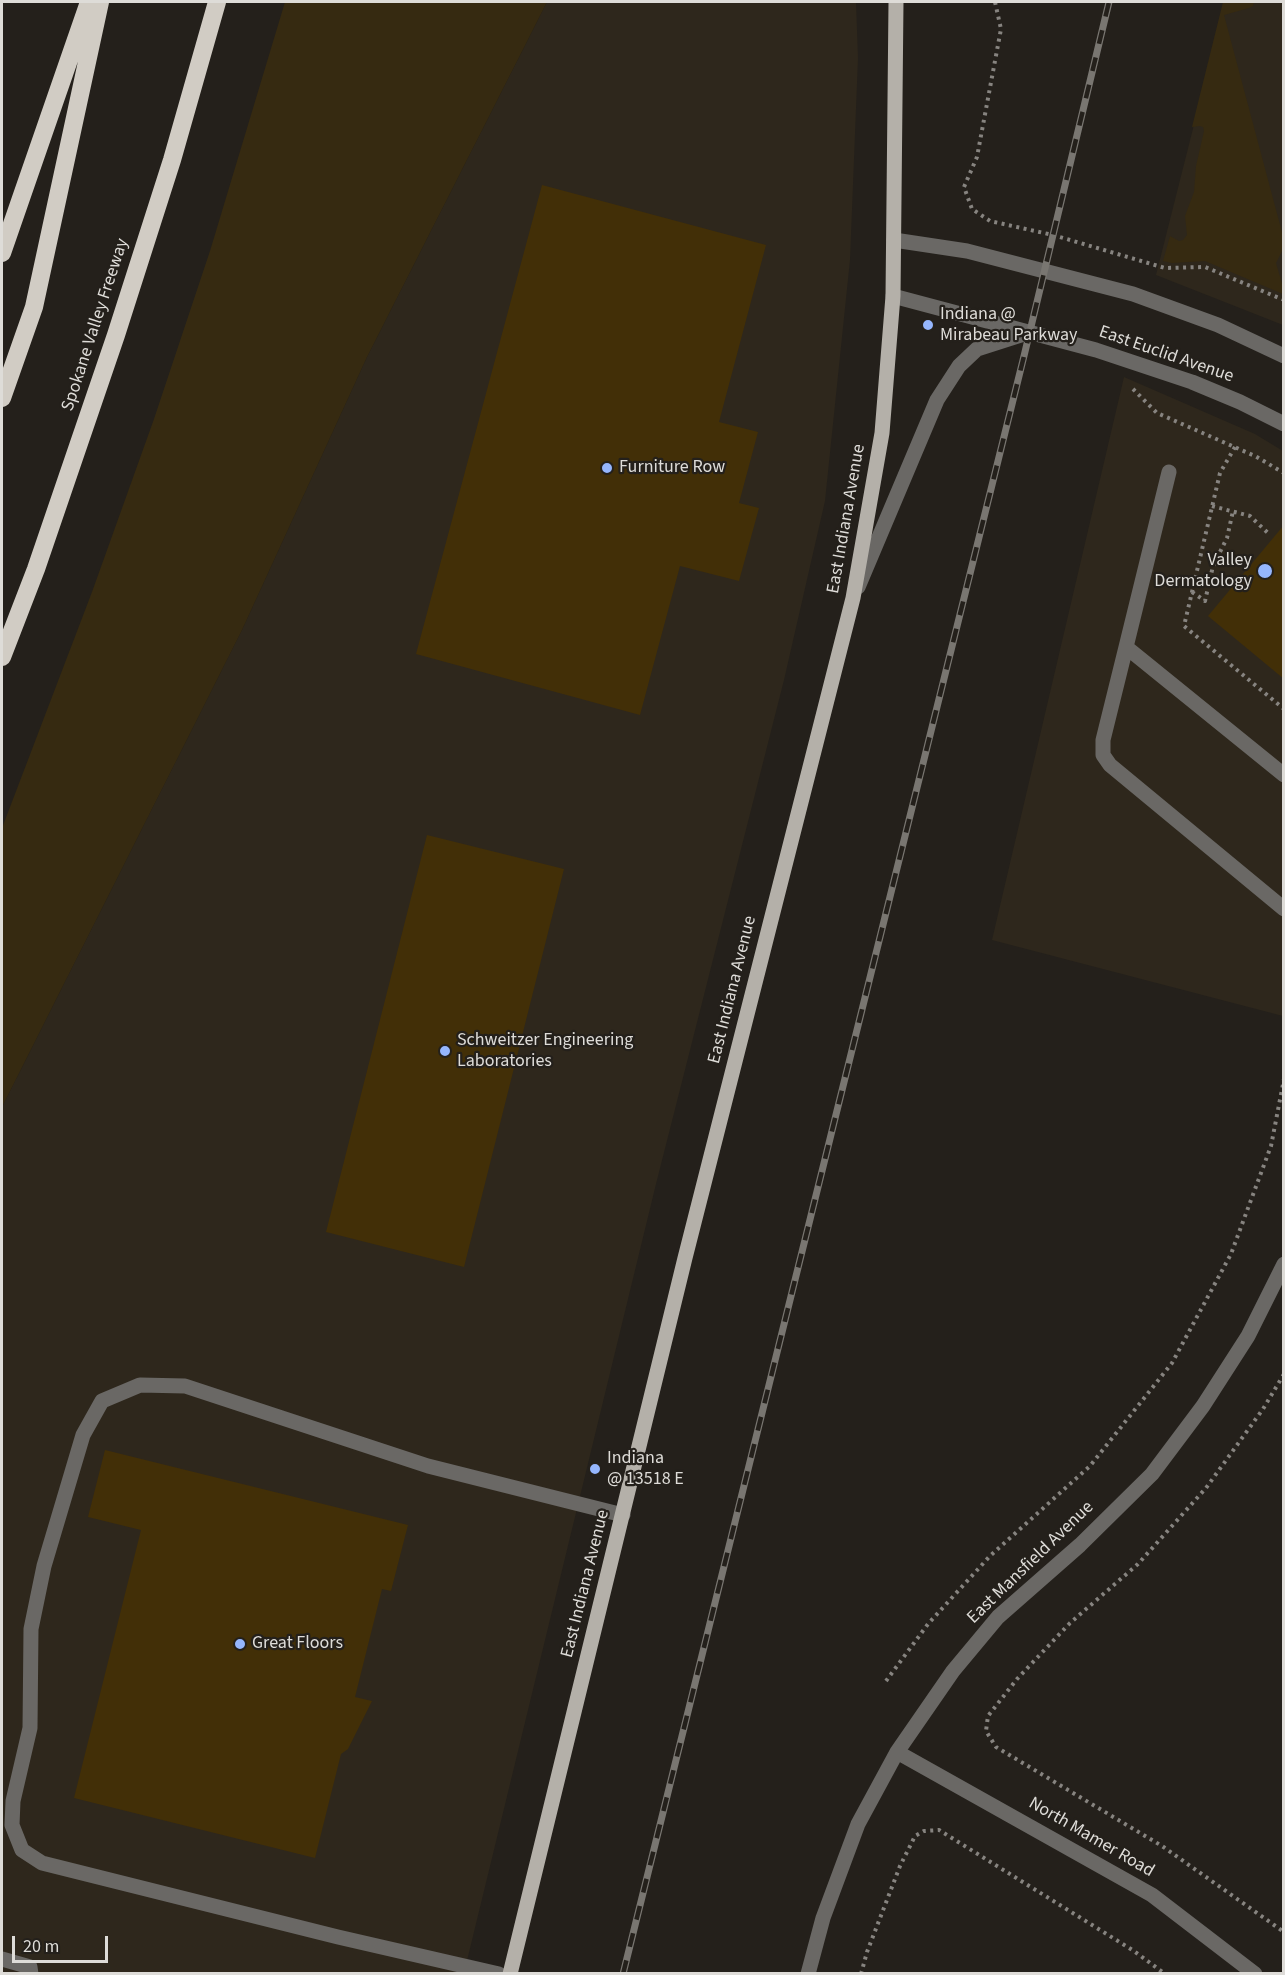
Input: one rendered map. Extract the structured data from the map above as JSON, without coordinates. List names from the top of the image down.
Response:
{
  "streets": {
    "highway": ["Spokane Valley Freeway"],
    "main road": ["East Indiana Avenue"],
    "street": ["East Euclid Avenue", "East Mansfield Avenue", "North Mamer Road"]
  },
  "crossings": [
    ["East Euclid Avenue", "East Indiana Avenue"],
    ["East Mansfield Avenue", "North Mamer Road"]
  ],
  "places": [
    "Indiana @ Mirabeau Parkway",
    "Furniture Row",
    "Valley Dermatology",
    "Schweitzer Engineering Laboratories",
    "Indiana @ 13518 E",
    "Great Floors"
  ],
  "scale_bar": "20 m"
}
